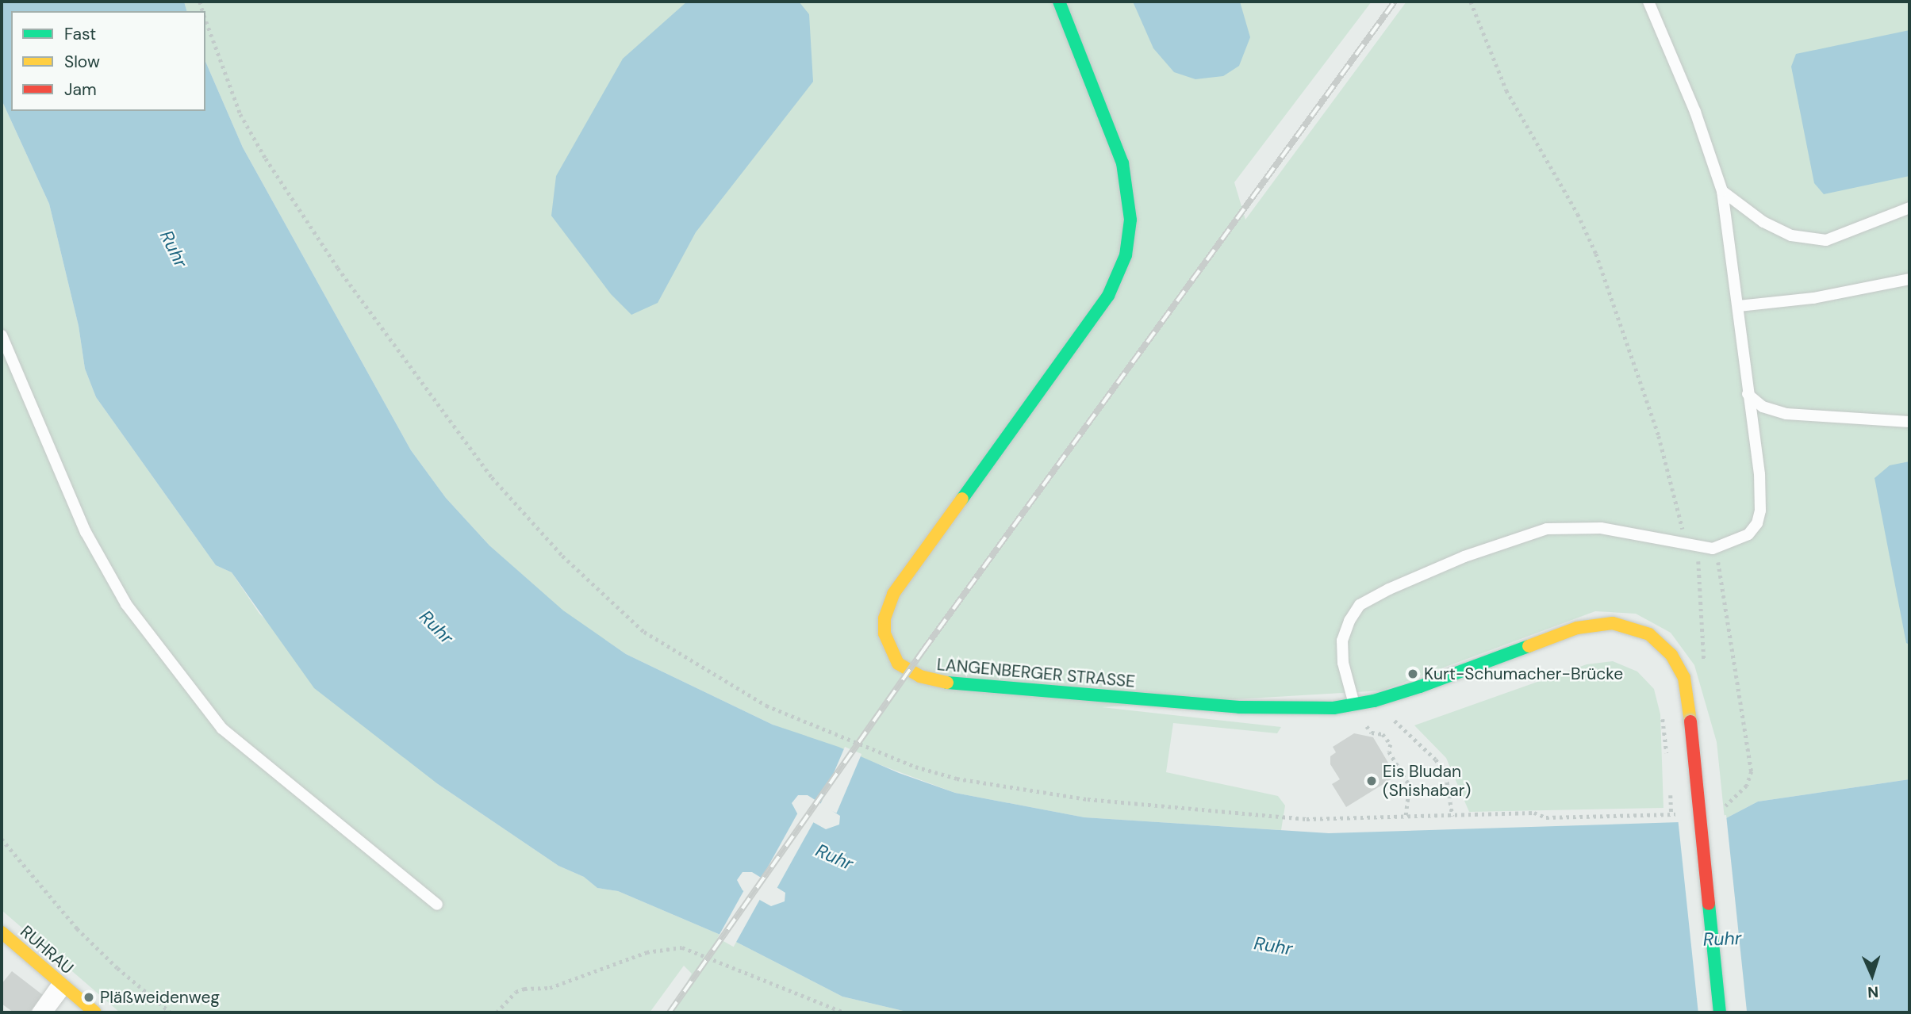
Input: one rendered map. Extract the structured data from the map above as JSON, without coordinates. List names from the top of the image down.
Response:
{
  "streets": {
    "main road": ["LANGENBERGER STRASSE", "RUHRAU"]
  },
  "water": ["Ruhr"],
  "places": ["Kurt-Schumacher-Brücke", "Eis Bludan (Shishabar)", "Pläßweidenweg"],
  "legend": ["Fast", "Slow", "Jam"],
  "north": "bottom"
}
